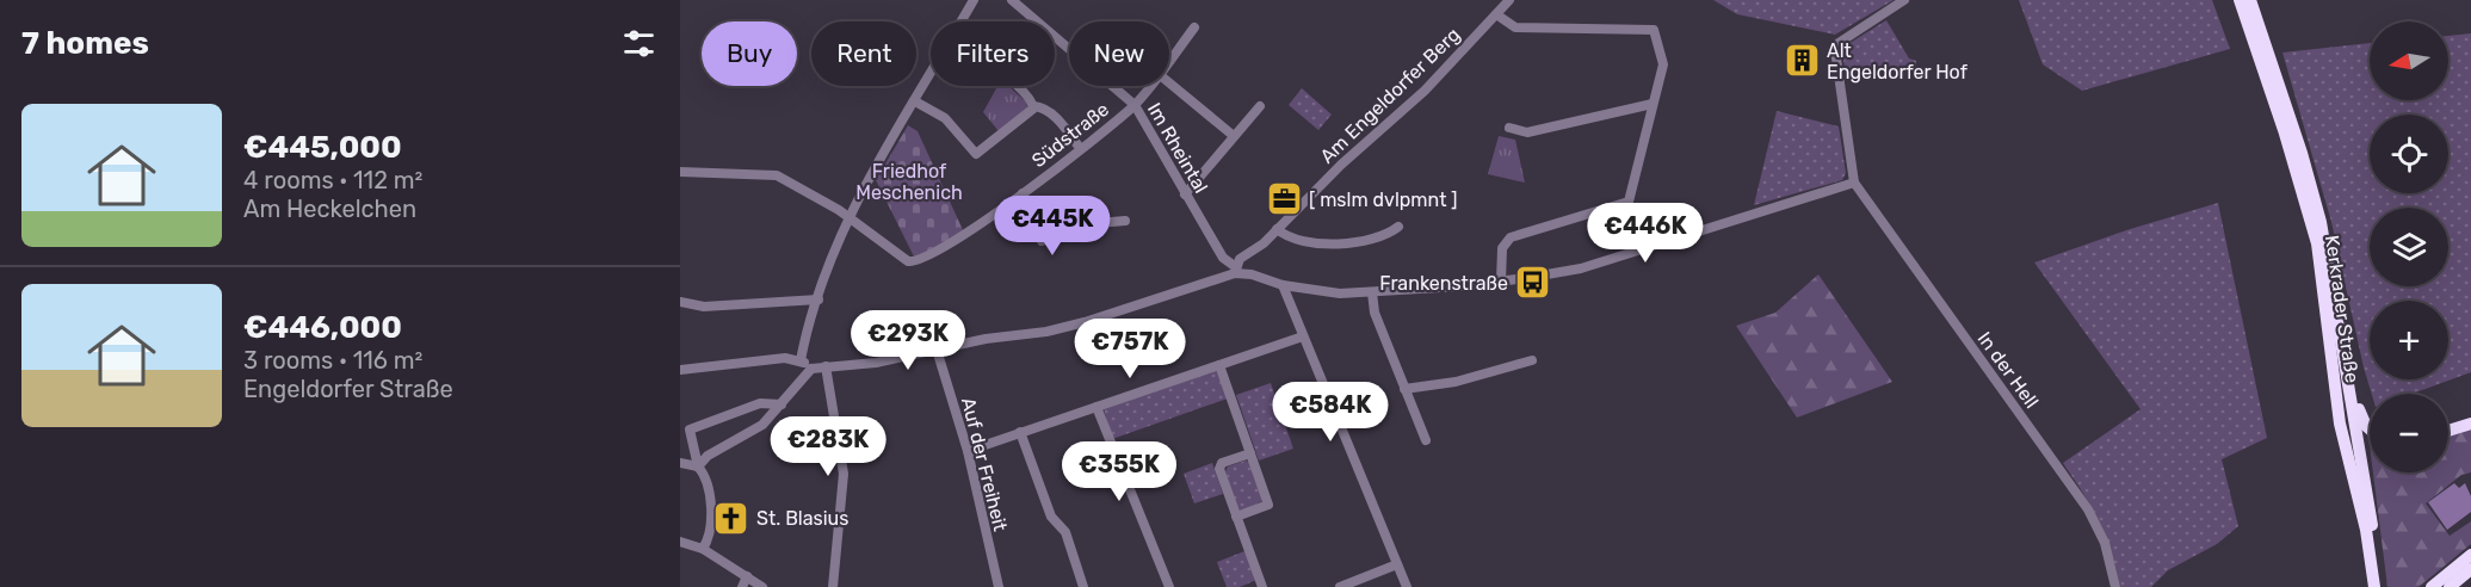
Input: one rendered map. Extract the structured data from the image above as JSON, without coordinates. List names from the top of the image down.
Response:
{
  "streets": {
    "highway": ["Kerkrader Straße"],
    "street": [
      "Am Engeldorfer Berg",
      "Südstraße",
      "Im Rheintal",
      "In der Hell",
      "Auf der Freiheit"
    ]
  },
  "crossings": [
    ["Am Engeldorfer Berg", "Im Rheintal"],
    ["Südstraße", "Im Rheintal"]
  ],
  "parks": ["Friedhof Meschenich"],
  "places": {
    "building": ["Alt Engeldorfer Hof"],
    "office": ["[ mslm dvlpmnt ]"],
    "bus stop": ["Frankenstraße"],
    "church": ["St. Blasius"]
  },
  "north": "left",
  "page": {
    "heading": "7 homes",
    "map_buttons": ["+", "−"],
    "chip": [
      "Buy",
      "Rent",
      "Filters",
      "New"
    ],
    "list": [
      {
        "name": "€445,000",
        "note": "4 rooms · 112 m² · Am Heckelchen"
      },
      {
        "name": "€446,000",
        "note": "3 rooms · 116 m² · Engeldorfer Straße"
      }
    ],
    "price": [
      "€445K",
      "€446K",
      "€293K",
      "€757K",
      "€584K",
      "€283K",
      "€355K"
    ]
  }
}
